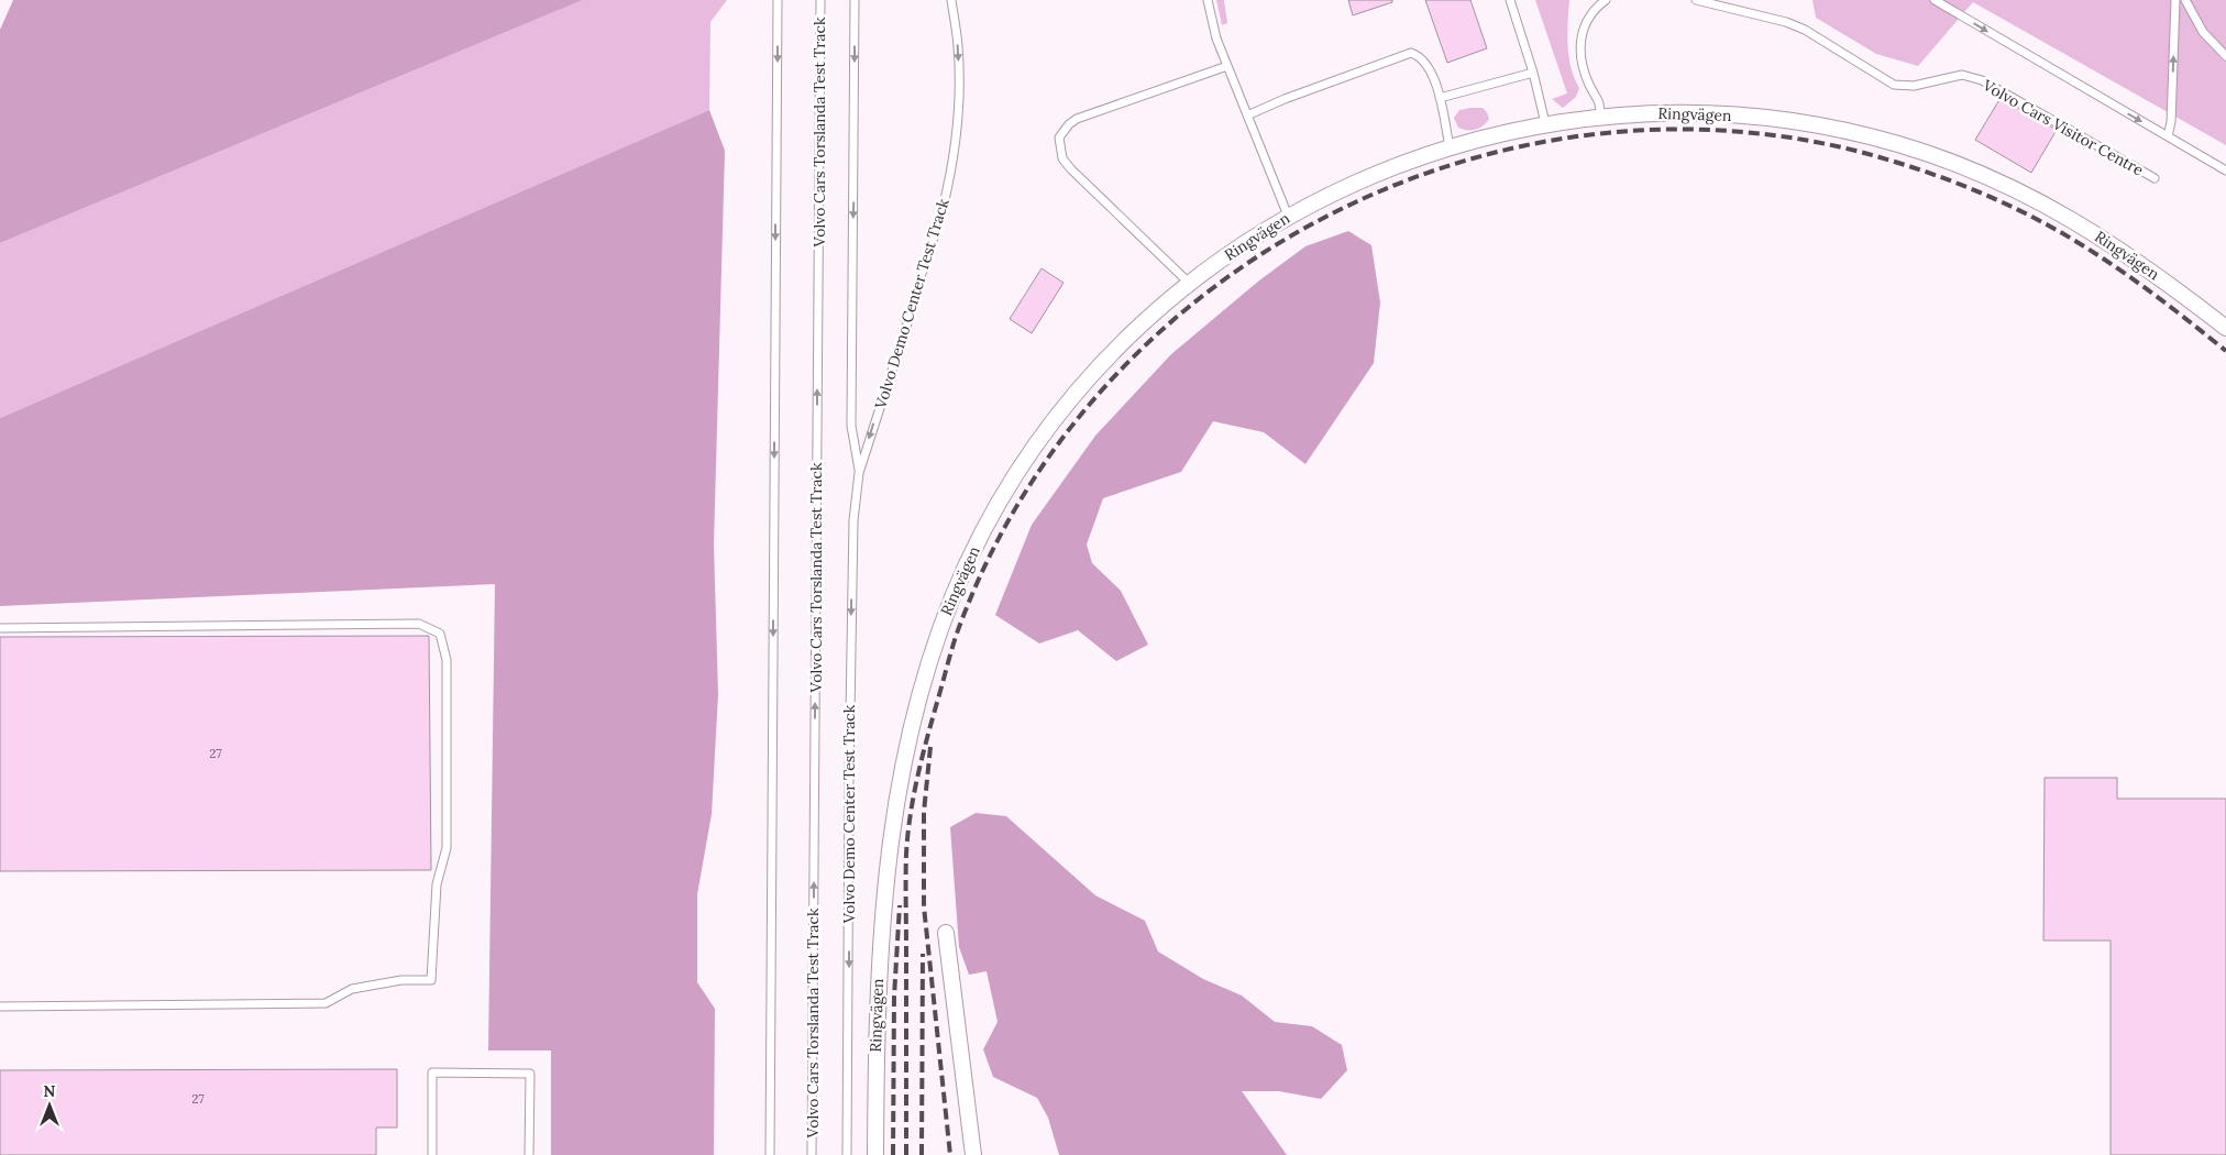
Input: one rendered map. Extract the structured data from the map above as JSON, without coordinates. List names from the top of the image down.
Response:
{
  "streets": {
    "street": ["Ringvägen"],
    "lane": ["Volvo Cars Visitor Centre", "Volvo Cars Torslanda Test Track", "Volvo Demo Center Test Track"]
  },
  "one_way": ["Volvo Demo Center Test Track"],
  "house_numbers": ["27", "27"],
  "north": "top"
}
